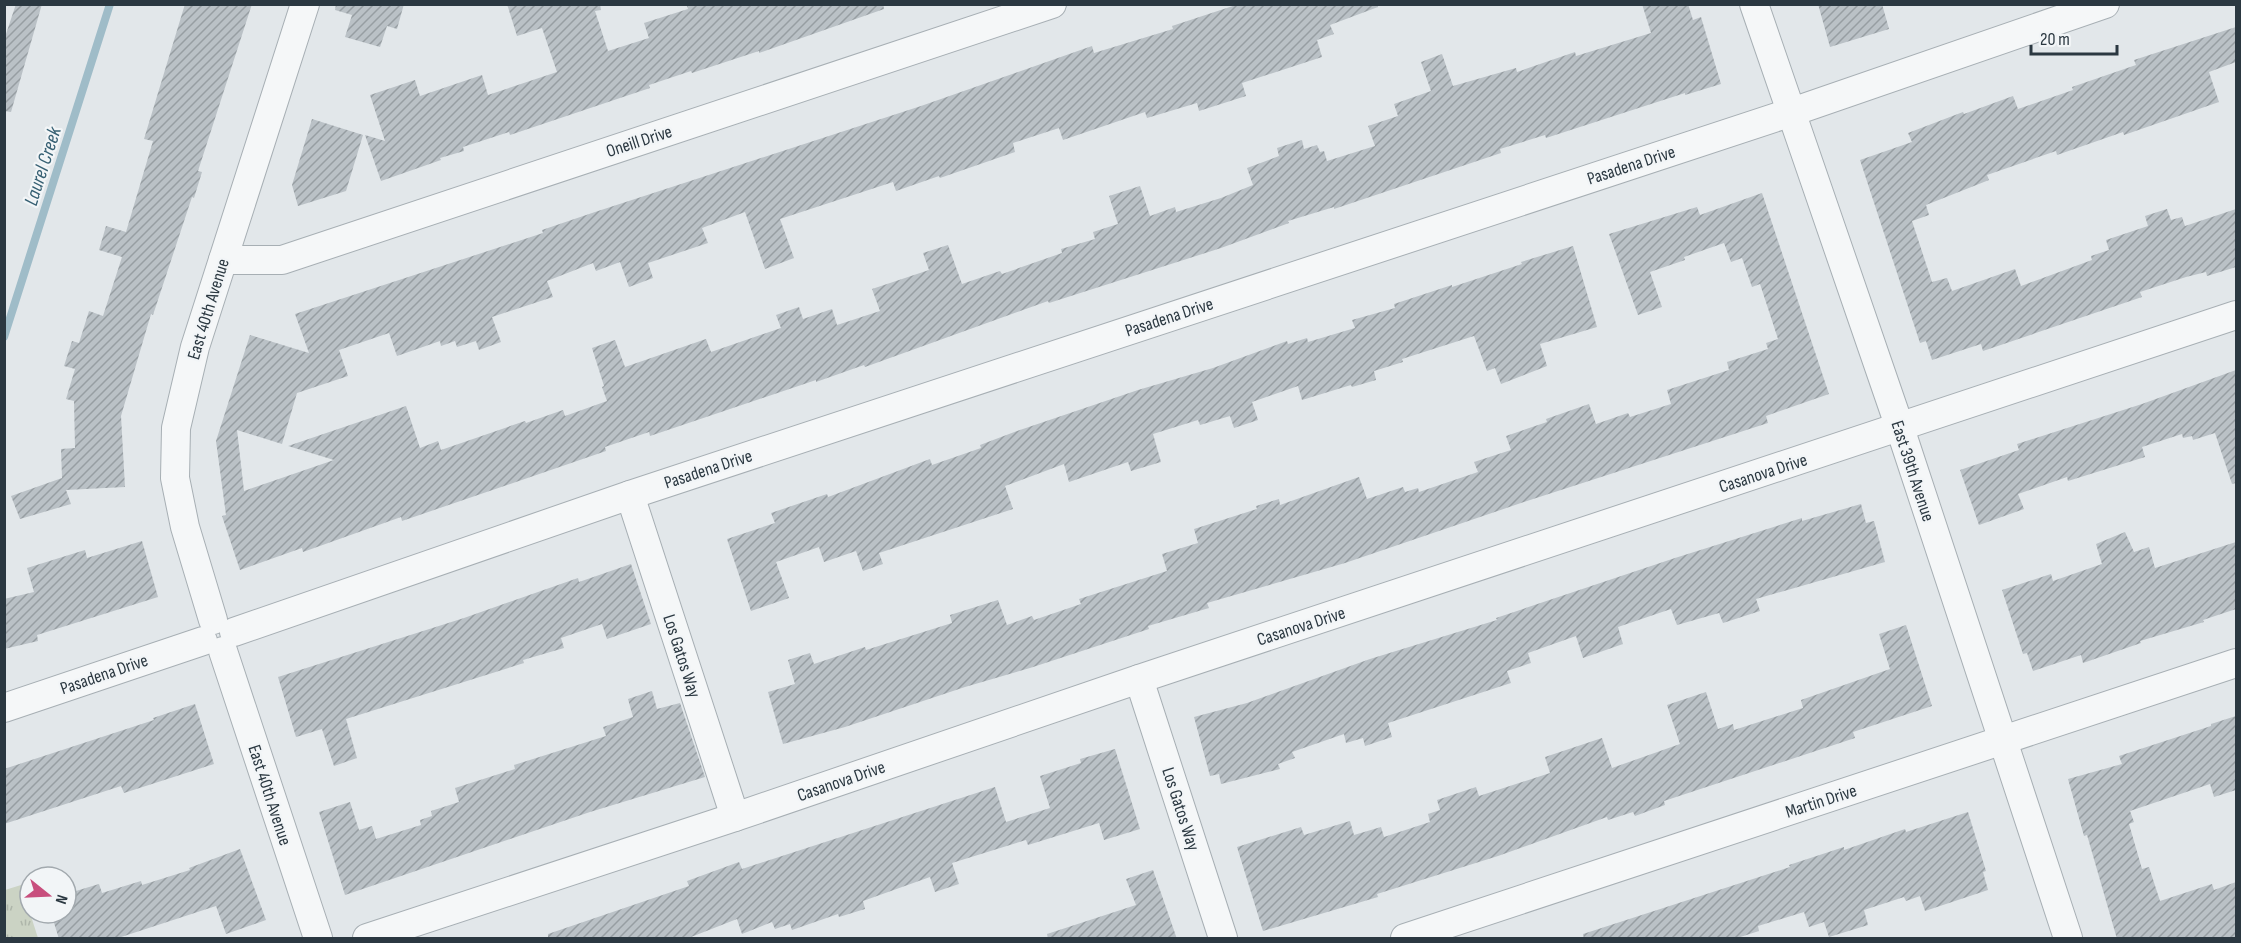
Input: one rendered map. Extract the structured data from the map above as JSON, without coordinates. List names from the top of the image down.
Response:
{
  "streets": {
    "street": [
      "Oneill Drive",
      "Pasadena Drive",
      "East 40th Avenue",
      "East 39th Avenue",
      "Casanova Drive",
      "Los Gatos Way",
      "Martin Drive"
    ]
  },
  "crossings": [
    ["Oneill Drive", "East 40th Avenue"],
    ["Pasadena Drive", "East 40th Avenue"],
    ["Pasadena Drive", "East 39th Avenue"],
    ["Pasadena Drive", "Los Gatos Way"],
    ["East 39th Avenue", "Casanova Drive"],
    ["East 39th Avenue", "Martin Drive"],
    ["Casanova Drive", "Los Gatos Way"]
  ],
  "water": ["Laurel Creek"],
  "scale_bar": "20 m",
  "north": "right"
}
